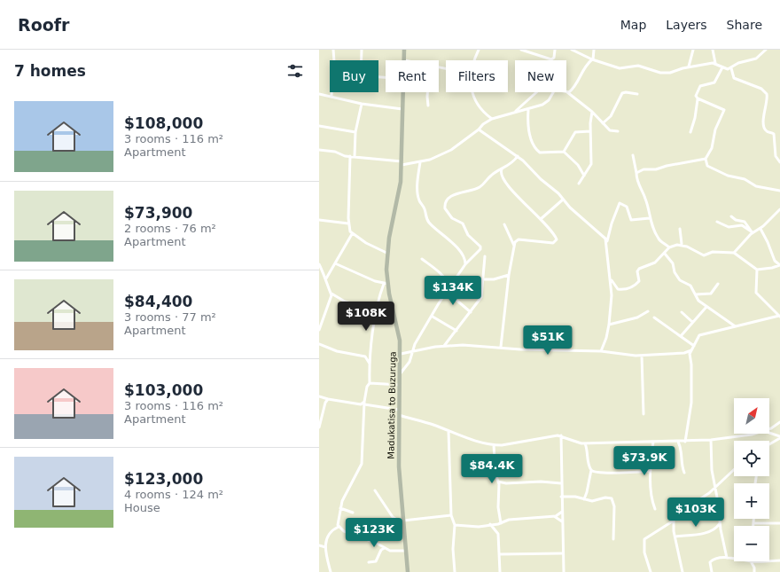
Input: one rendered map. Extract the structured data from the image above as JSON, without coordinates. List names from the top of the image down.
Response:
{
  "streets": {
    "main road": ["Madukatisa to Buzuruga"]
  },
  "north": "top right",
  "page": {
    "header": "Roofr",
    "nav": ["Map", "Layers", "Share"],
    "heading": "7 homes",
    "chip": [
      "Buy",
      "Rent",
      "Filters",
      "New"
    ],
    "list": [
      {
        "name": "$108,000",
        "note": "3 rooms · 116 m² · Apartment"
      },
      {
        "name": "$73,900",
        "note": "2 rooms · 76 m² · Apartment"
      },
      {
        "name": "$84,400",
        "note": "3 rooms · 77 m² · Apartment"
      },
      {
        "name": "$103,000",
        "note": "3 rooms · 116 m² · Apartment"
      },
      {
        "name": "$123,000",
        "note": "4 rooms · 124 m² · House"
      }
    ],
    "price": [
      "$134K",
      "$108K",
      "$51K",
      "$73.9K",
      "$84.4K",
      "$103K",
      "$123K"
    ],
    "map_buttons": ["+", "−"]
  }
}
